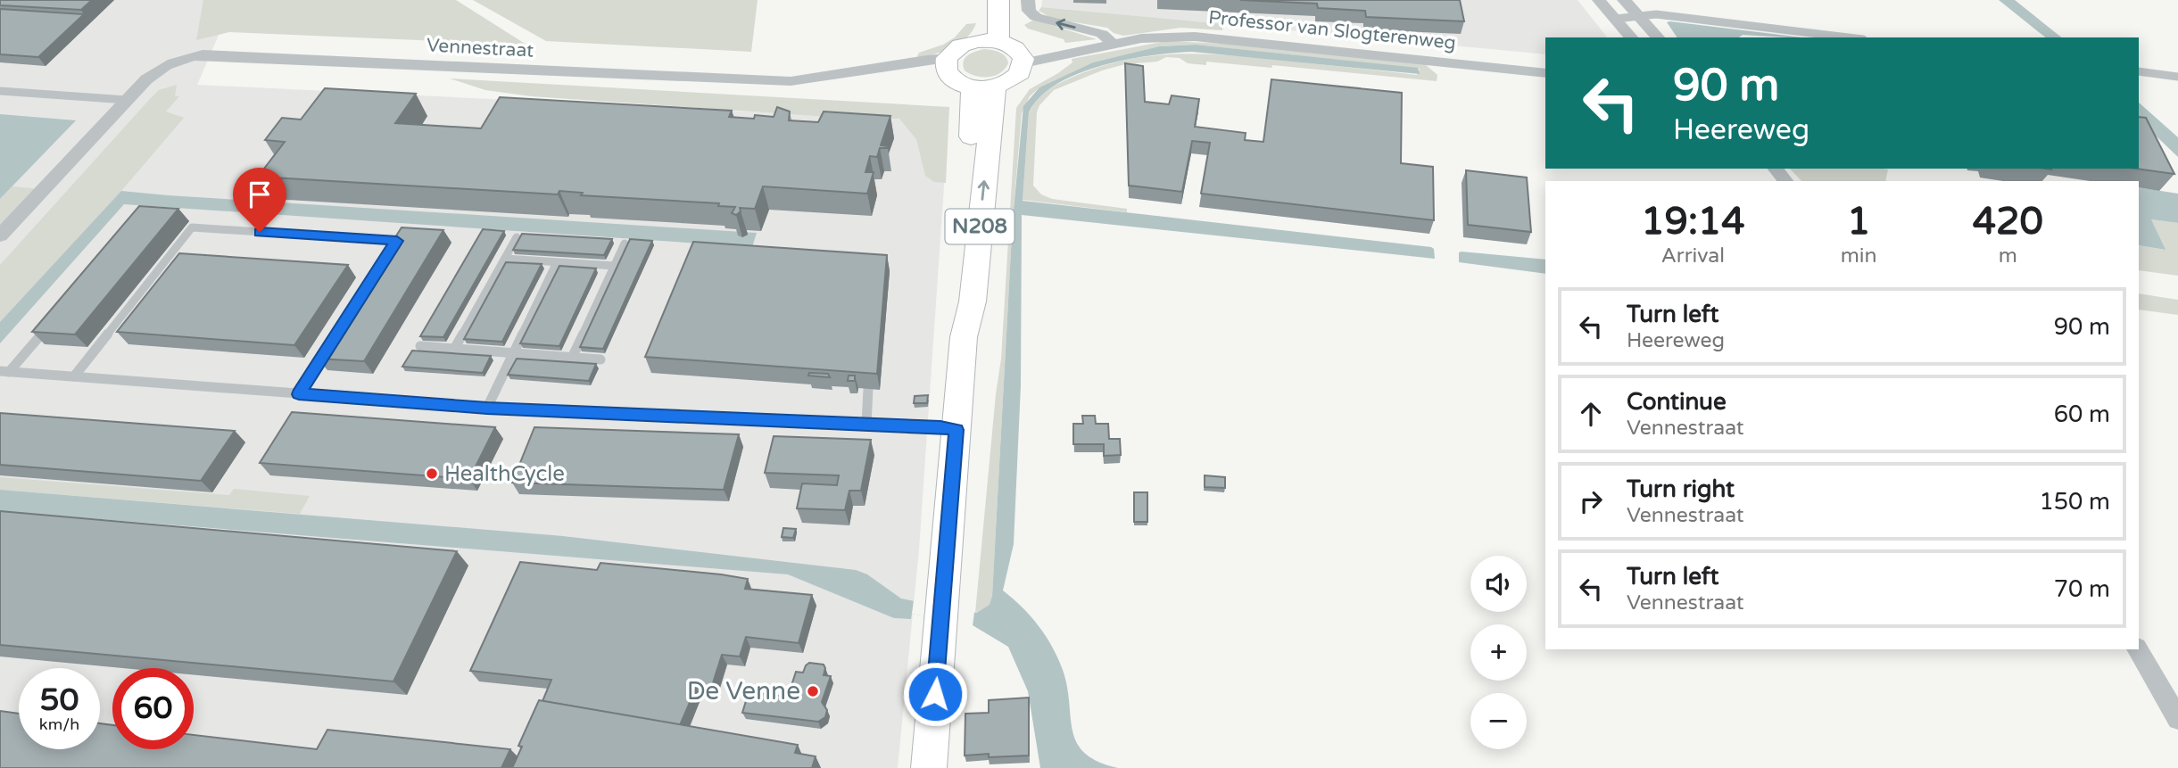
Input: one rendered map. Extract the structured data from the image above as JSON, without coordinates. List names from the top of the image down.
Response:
{
  "streets": {
    "main road": ["N208"],
    "street": ["Professor van Slogterenweg", "Vennestraat"]
  },
  "places": ["HealthCycle", "De Venne"],
  "page": {
    "turn": ["90 m", "Heereweg"],
    "eta": [
      "19:14",
      "Arrival",
      "1",
      "min",
      "420",
      "m"
    ],
    "list": [
      {
        "name": "Turn left",
        "note": "Heereweg",
        "value": "90 m"
      },
      {
        "name": "Continue",
        "note": "Vennestraat",
        "value": "60 m"
      },
      {
        "name": "Turn right",
        "note": "Vennestraat",
        "value": "150 m"
      },
      {
        "name": "Turn left",
        "note": "Vennestraat",
        "value": "70 m"
      }
    ],
    "map_buttons": ["+", "−"],
    "speed": "50 km/h",
    "limit": "60"
  }
}
